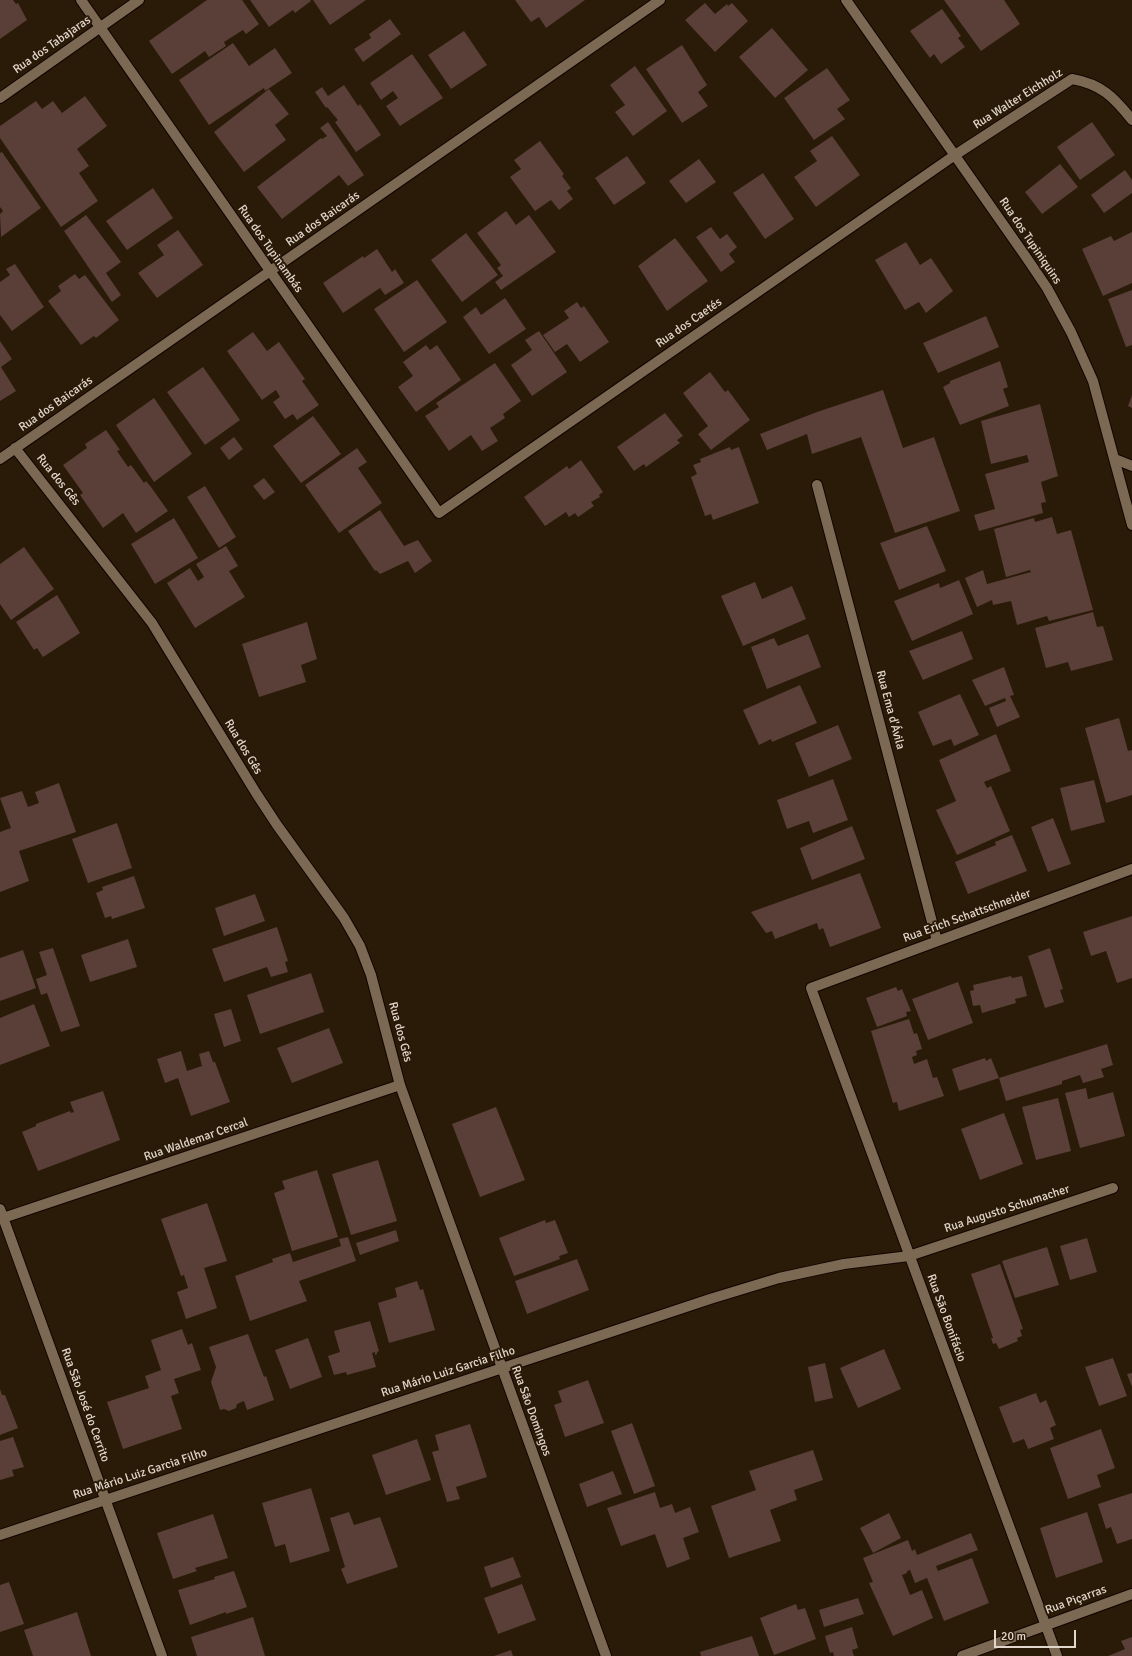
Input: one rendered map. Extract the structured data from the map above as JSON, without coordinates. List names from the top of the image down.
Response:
{
  "streets": {
    "street": [
      "Rua dos Tabajaras",
      "Rua Walter Eichholz",
      "Rua dos Baicarás",
      "Rua dos Tupiniquins",
      "Rua dos Tupinambás",
      "Rua dos Caetés",
      "Rua dos Gês",
      "Rua Ema d'Ávila",
      "Rua Erich Schattschneider",
      "Rua Waldemar Cercal",
      "Rua Augusto Schumacher",
      "Rua São Bonifácio",
      "Rua Mário Luiz Garcia Filho",
      "Rua São José do Cerrito",
      "Rua São Domingos",
      "Rua Piçarras"
    ]
  },
  "crossings": [
    ["Rua dos Tabajaras", "Rua dos Tupinambás"],
    ["Rua Walter Eichholz", "Rua dos Tupiniquins"],
    ["Rua Walter Eichholz", "Rua dos Caetés"],
    ["Rua dos Baicarás", "Rua dos Tupinambás"],
    ["Rua dos Baicarás", "Rua dos Gês"],
    ["Rua dos Tupiniquins", "Rua dos Caetés"],
    ["Rua dos Tupinambás", "Rua dos Caetés"],
    ["Rua dos Gês", "Rua Waldemar Cercal"],
    ["Rua dos Gês", "Rua São Domingos"],
    ["Rua Ema d'Ávila", "Rua Erich Schattschneider"],
    ["Rua Erich Schattschneider", "Rua São Bonifácio"],
    ["Rua Waldemar Cercal", "Rua São José do Cerrito"],
    ["Rua Waldemar Cercal", "Rua São Domingos"],
    ["Rua Augusto Schumacher", "Rua São Bonifácio"],
    ["Rua Augusto Schumacher", "Rua Mário Luiz Garcia Filho"],
    ["Rua São Bonifácio", "Rua Mário Luiz Garcia Filho"],
    ["Rua São Bonifácio", "Rua Piçarras"],
    ["Rua Mário Luiz Garcia Filho", "Rua São José do Cerrito"],
    ["Rua Mário Luiz Garcia Filho", "Rua São Domingos"]
  ],
  "scale_bar": "20 m"
}
